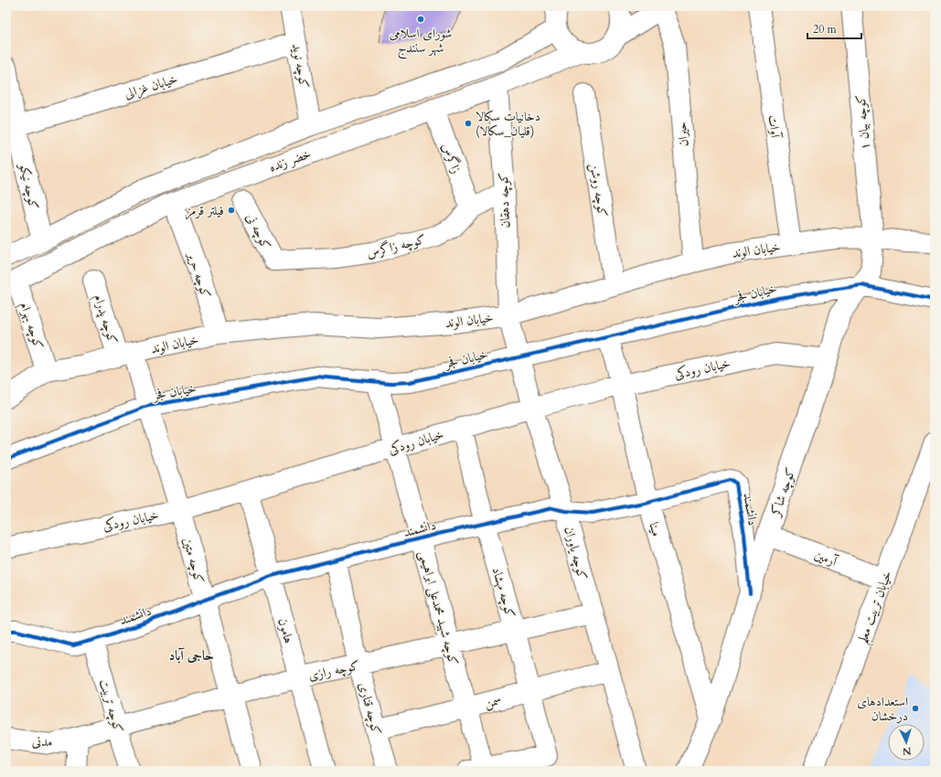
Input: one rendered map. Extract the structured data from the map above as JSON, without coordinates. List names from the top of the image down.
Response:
{
  "streets": {
    "street": [
      "کوچه نوید",
      "خیابان غزالی",
      "کوچه بیان ۱",
      "آوات",
      "حیران",
      "زاگرس",
      "خضر زنده",
      "کوچه نیکو",
      "کوچه روشن",
      "کوچه دهقان",
      "کوچه نی",
      "کوچه زاگرس",
      "خیابان الوند",
      "کوچه حریر",
      "خیابان فجر",
      "کوچه پدرام",
      "کوچه بهرام",
      "خیابان رودکی",
      "کوچه شاکر",
      "دانشمند",
      "مینا",
      "کوچه یاوران",
      "آرمین",
      "کوچه متین",
      "کوچه مهشاد",
      "خیابان تربیت معلم",
      "کوچه شهید محمدعلی ابراهیمی",
      "هامون",
      "کوچه رازی",
      "سمن",
      "کوچه تربیت",
      "کوچه قناری",
      "مدنی"
    ]
  },
  "crossings": [
    ["کوچه نوید", "خیابان غزالی"],
    ["کوچه نوید", "خضر زنده"],
    ["خیابان غزالی", "کوچه نیکو"],
    ["کوچه بیان ۱", "خیابان الوند"],
    ["کوچه بیان ۱", "کوچه شاکر"],
    ["آوات", "خیابان الوند"],
    ["حیران", "خیابان الوند"],
    ["زاگرس", "خضر زنده"],
    ["زاگرس", "کوچه زاگرس"],
    ["خضر زنده", "کوچه نیکو"],
    ["خضر زنده", "کوچه دهقان"],
    ["خضر زنده", "کوچه بهرام"],
    ["کوچه روشن", "خیابان الوند"],
    ["کوچه دهقان", "کوچه زاگرس"],
    ["کوچه دهقان", "خیابان الوند"],
    ["کوچه دهقان", "کوچه یاوران"],
    ["کوچه نی", "کوچه زاگرس"],
    ["خیابان الوند", "کوچه حریر"],
    ["خیابان الوند", "کوچه پدرام"],
    ["خیابان الوند", "کوچه بهرام"],
    ["خیابان الوند", "کوچه شاکر"],
    ["خیابان الوند", "کوچه یاوران"],
    ["خیابان الوند", "کوچه متین"],
    ["خیابان فجر", "کوچه شاکر"],
    ["خیابان فجر", "مینا"],
    ["خیابان فجر", "کوچه یاوران"],
    ["خیابان فجر", "کوچه متین"],
    ["خیابان فجر", "کوچه شهید محمدعلی ابراهیمی"],
    ["کوچه پدرام", "کوچه متین"],
    ["خیابان رودکی", "کوچه شاکر"],
    ["خیابان رودکی", "مینا"],
    ["خیابان رودکی", "کوچه یاوران"],
    ["خیابان رودکی", "کوچه متین"],
    ["خیابان رودکی", "کوچه مهشاد"],
    ["خیابان رودکی", "کوچه شهید محمدعلی ابراهیمی"],
    ["خیابان رودکی", "هامون"],
    ["کوچه شاکر", "دانشمند"],
    ["کوچه شاکر", "مینا"],
    ["کوچه شاکر", "آرمین"],
    ["دانشمند", "مینا"],
    ["دانشمند", "کوچه یاوران"],
    ["دانشمند", "کوچه متین"],
    ["دانشمند", "کوچه مهشاد"],
    ["دانشمند", "کوچه شهید محمدعلی ابراهیمی"],
    ["دانشمند", "هامون"],
    ["دانشمند", "کوچه تربیت"],
    ["دانشمند", "کوچه قناری"],
    ["کوچه یاوران", "کوچه رازی"],
    ["کوچه یاوران", "سمن"],
    ["آرمین", "خیابان تربیت معلم"],
    ["کوچه متین", "کوچه رازی"],
    ["کوچه مهشاد", "کوچه شهید محمدعلی ابراهیمی"],
    ["کوچه مهشاد", "کوچه رازی"],
    ["کوچه مهشاد", "سمن"],
    ["کوچه شهید محمدعلی ابراهیمی", "کوچه رازی"],
    ["کوچه شهید محمدعلی ابراهیمی", "سمن"],
    ["هامون", "کوچه رازی"],
    ["کوچه رازی", "کوچه تربیت"],
    ["کوچه رازی", "کوچه قناری"],
    ["کوچه رازی", "مدنی"],
    ["سمن", "کوچه قناری"]
  ],
  "districts": ["حاجی آباد"],
  "places": [
    "شورای اسلامی شهر سنندج",
    "دخانیات سکالا (قلیان_سکالا)",
    "فیلتر قرمز",
    "استعدادهای درخشان"
  ],
  "scale_bar": "20 m",
  "north": "bottom"
}
